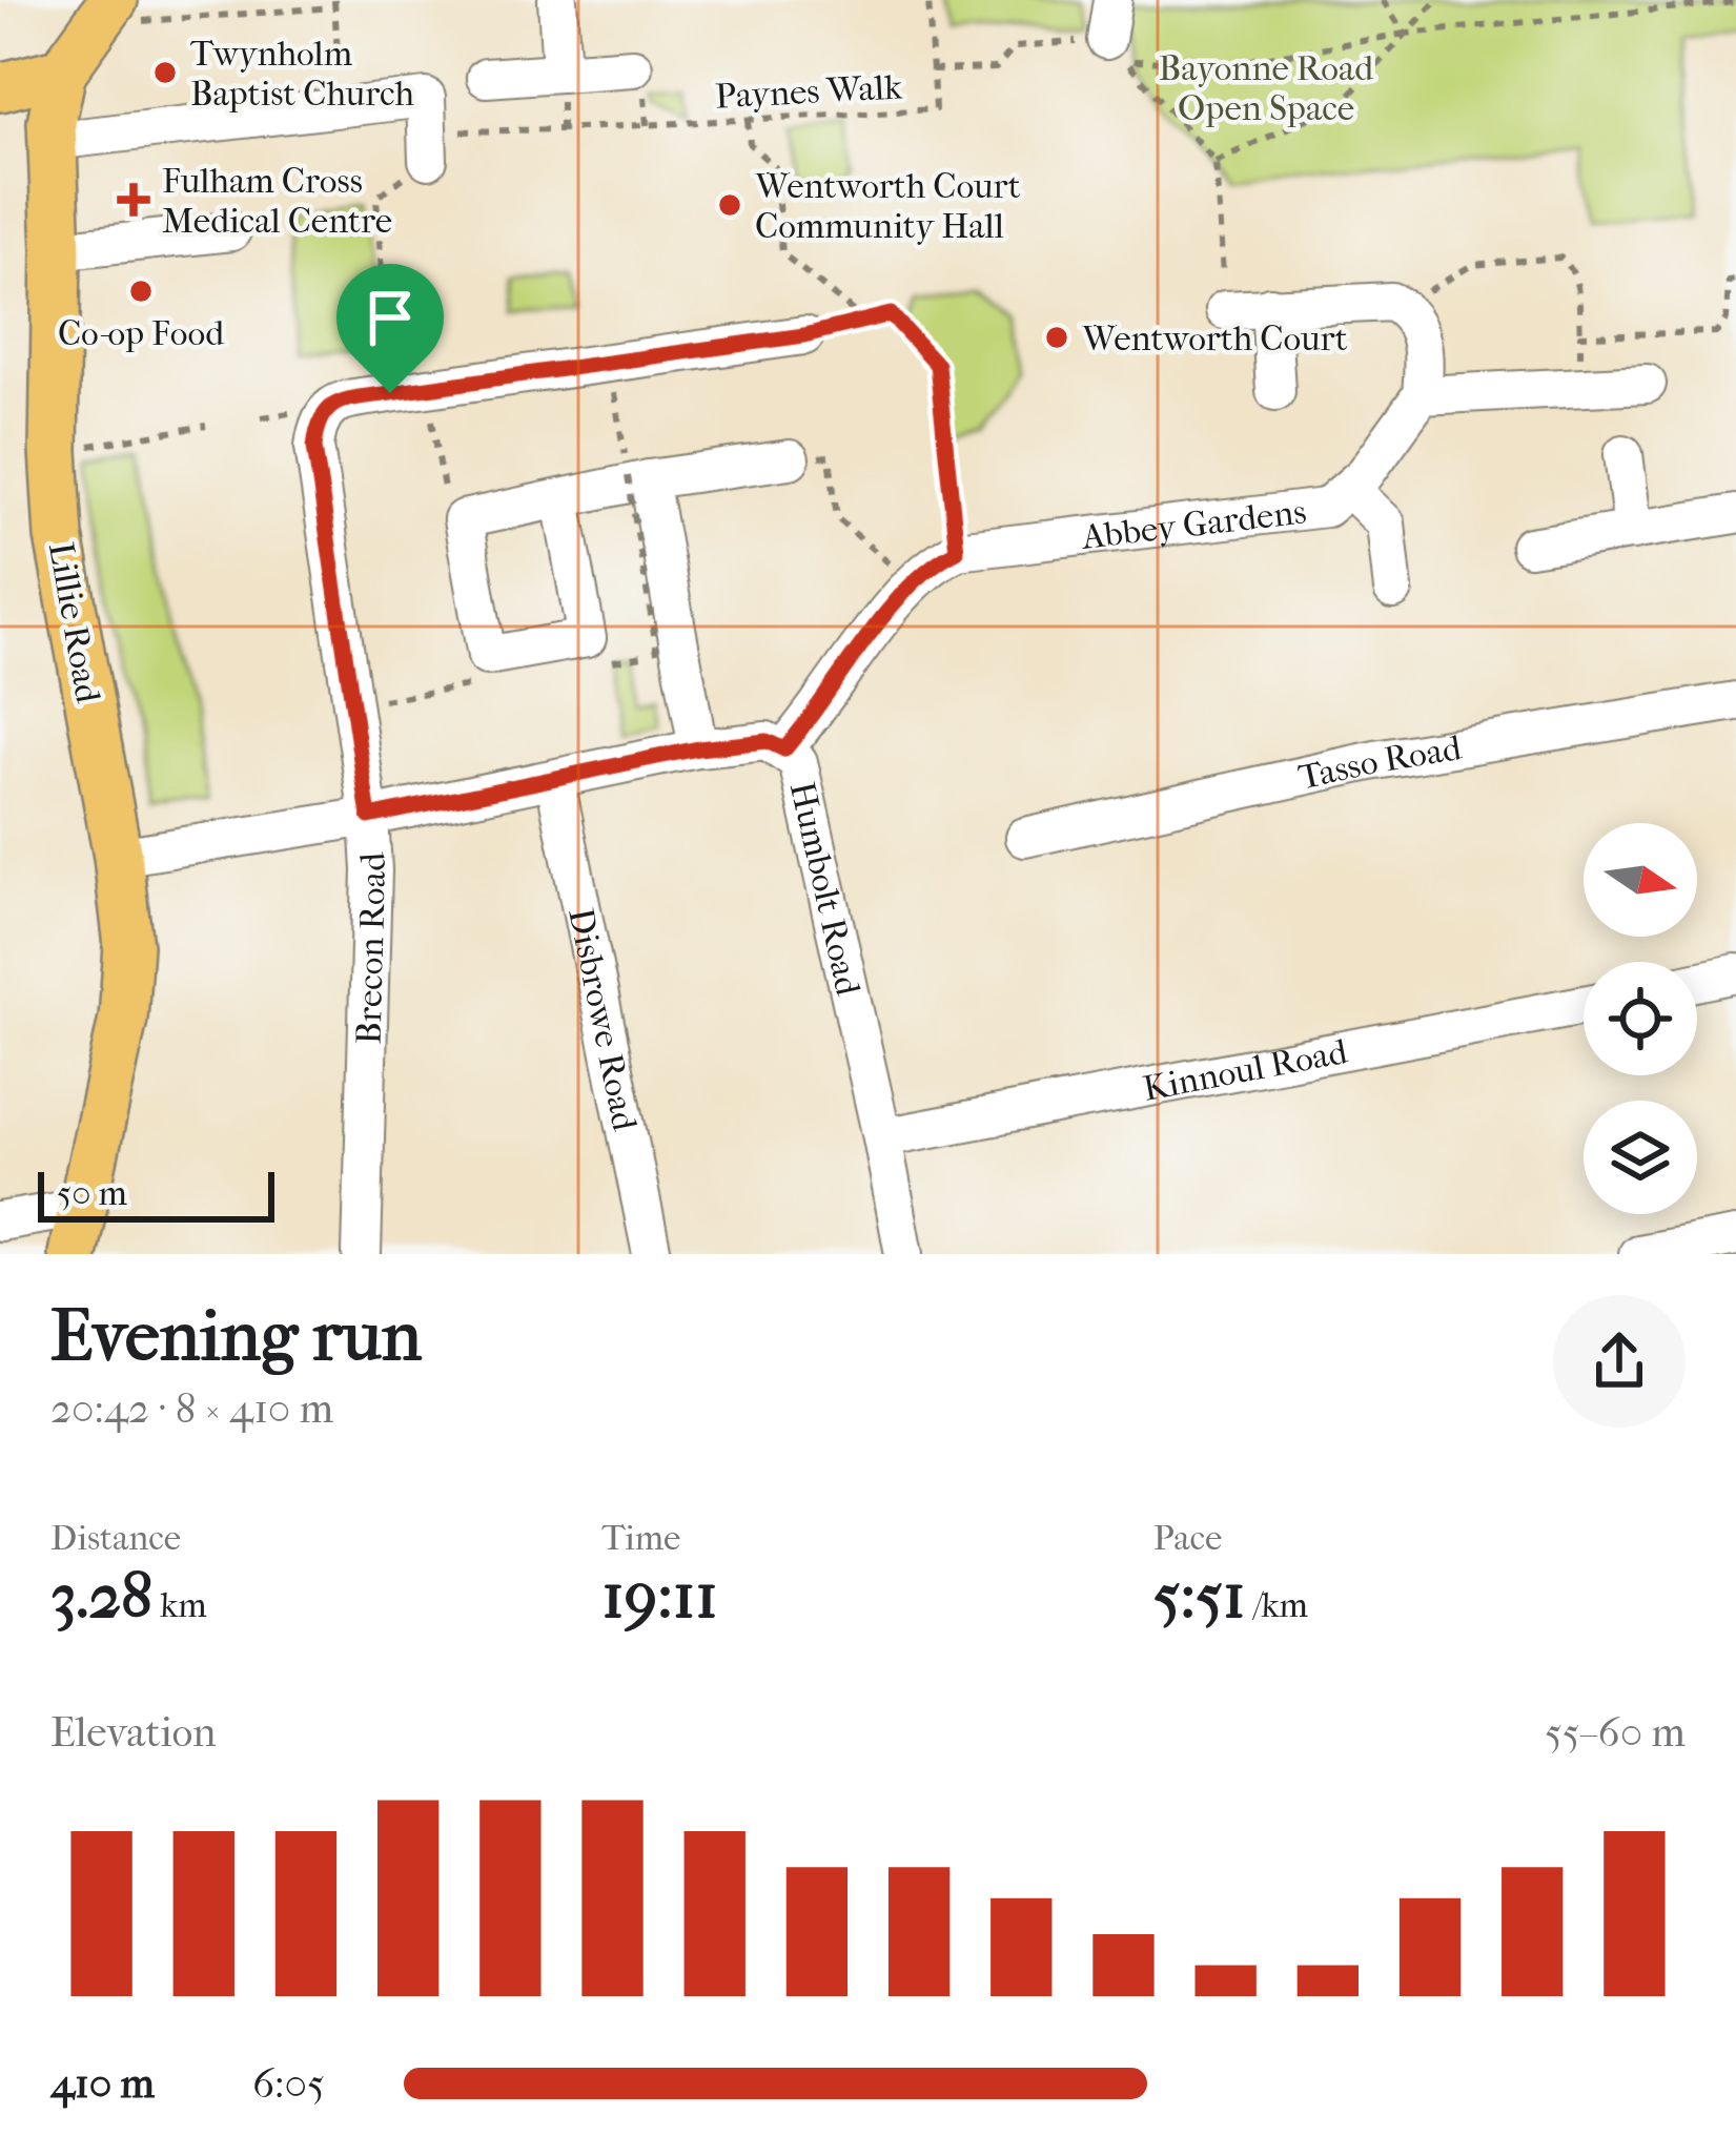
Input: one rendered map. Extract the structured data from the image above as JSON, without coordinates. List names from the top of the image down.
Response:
{
  "streets": {
    "main road": ["Lillie Road"],
    "street": [
      "Abbey Gardens",
      "Tasso Road",
      "Humbolt Road",
      "Brecon Road",
      "Disbrowe Road",
      "Kinnoul Road"
    ],
    "path": ["Paynes Walk"]
  },
  "crossings": [
    ["Abbey Gardens", "Humbolt Road"],
    ["Lillie Road", "Humbolt Road"],
    ["Humbolt Road", "Brecon Road"],
    ["Humbolt Road", "Disbrowe Road"],
    ["Humbolt Road", "Kinnoul Road"]
  ],
  "parks": ["Bayonne Road Open Space"],
  "places": {
    "other": [
      "Twynholm Baptist Church",
      "Wentworth Court Community Hall",
      "Co-op Food",
      "Wentworth Court"
    ],
    "health": ["Fulham Cross Medical Centre"]
  },
  "scale_bar": "50 m",
  "north": "right",
  "page": {
    "scale": "50 m",
    "heading": ["Evening run", "20:42 · 8 × 410 m"],
    "stats": [
      ["Distance", "3.28 km"],
      ["Time", "19:11"],
      ["Pace", "5:51 /km"]
    ],
    "chart": ["Elevation", "55–60 m"],
    "list": [
      {
        "name": "410 m",
        "note": "6:05"
      }
    ]
  }
}
